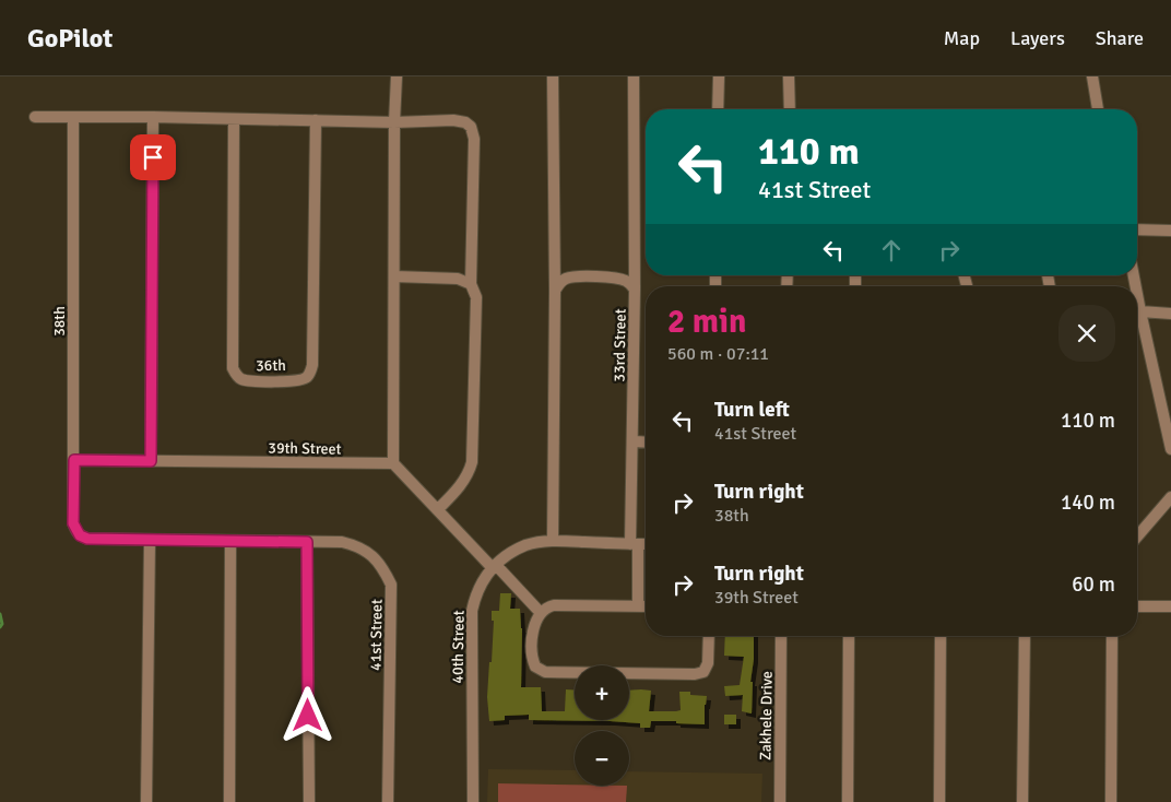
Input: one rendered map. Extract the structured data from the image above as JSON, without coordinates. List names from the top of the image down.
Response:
{
  "streets": {
    "street": [
      "38th",
      "33rd Street",
      "36th",
      "39th Street",
      "41st Street",
      "40th Street",
      "Zakhele Drive"
    ]
  },
  "crossings": [
    ["38th", "39th Street"],
    ["38th", "41st Street"],
    ["33rd Street", "40th Street"]
  ],
  "page": {
    "header": "GoPilot",
    "nav": ["Map", "Layers", "Share"],
    "turn": ["110 m", "41st Street"],
    "heading": ["2 min", "560 m · 07:11"],
    "list": [
      {
        "name": "Turn left",
        "note": "41st Street",
        "value": "110 m"
      },
      {
        "name": "Turn right",
        "note": "38th",
        "value": "140 m"
      },
      {
        "name": "Turn right",
        "note": "39th Street",
        "value": "60 m"
      }
    ],
    "map_buttons": ["+", "−"]
  }
}
